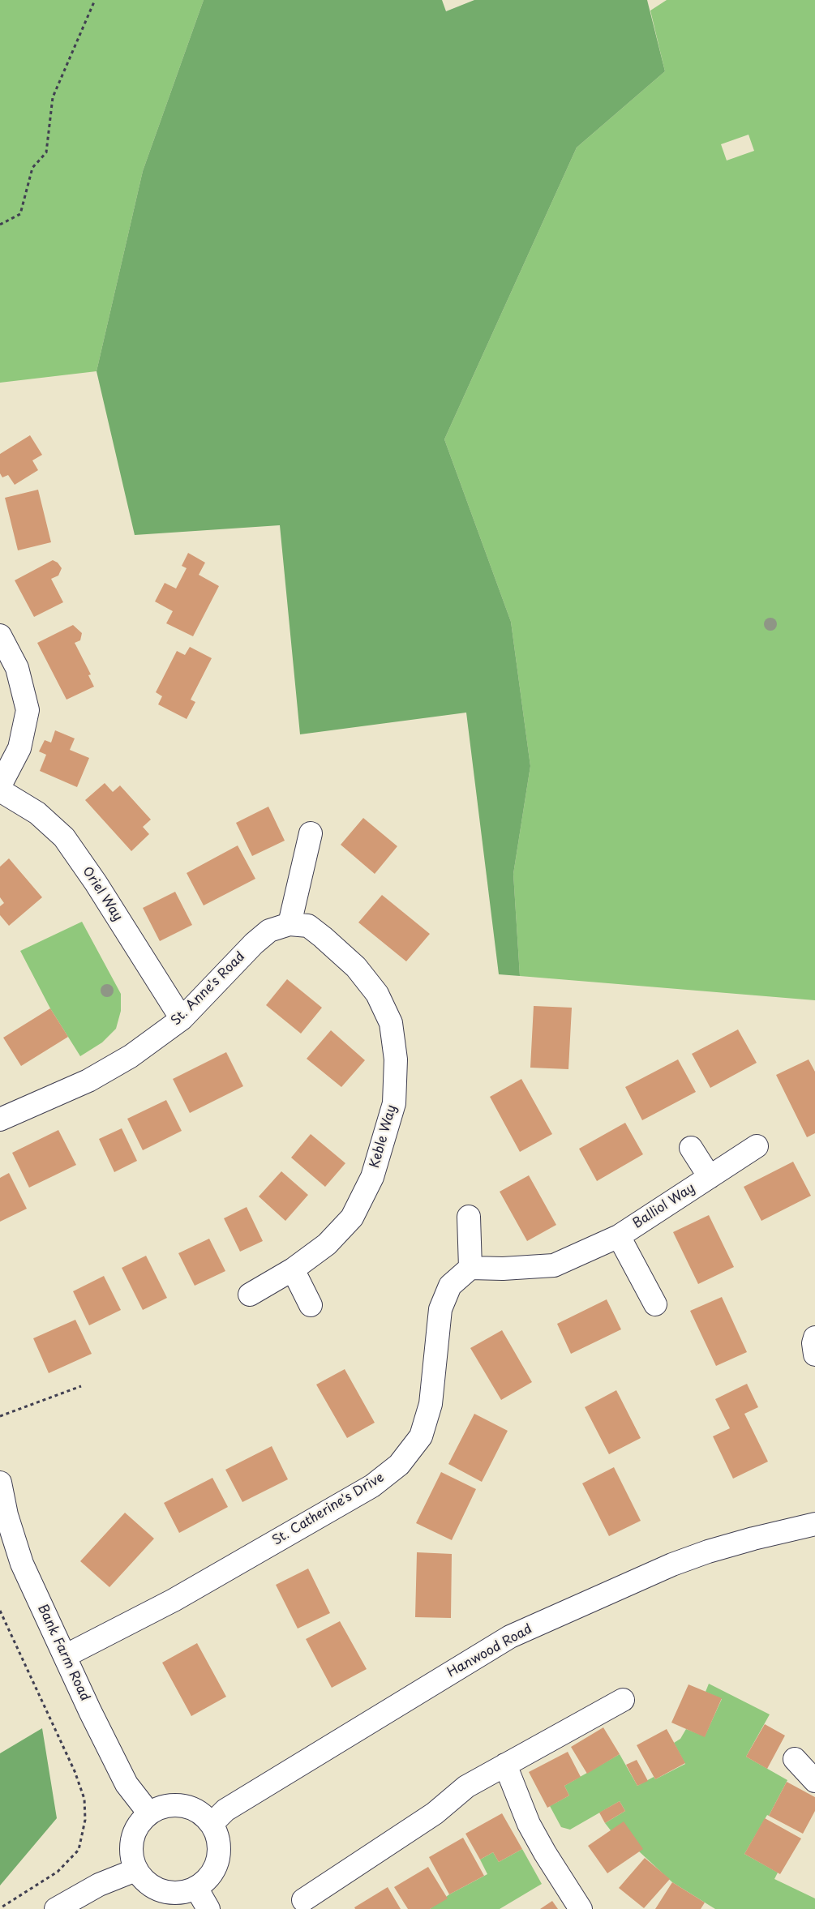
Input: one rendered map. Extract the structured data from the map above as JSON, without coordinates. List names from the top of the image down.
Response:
{
  "streets": {
    "street": [
      "Oriel Way",
      "St. Anne's Road",
      "Keble Way",
      "Balliol Way",
      "St. Catherine's Drive",
      "Hanwood Road",
      "Bank Farm Road"
    ]
  },
  "crossings": [
    ["Oriel Way", "St. Anne's Road"],
    ["St. Anne's Road", "Keble Way"],
    ["Balliol Way", "St. Catherine's Drive"],
    ["St. Catherine's Drive", "Bank Farm Road"],
    ["Hanwood Road", "Bank Farm Road"]
  ]
}
